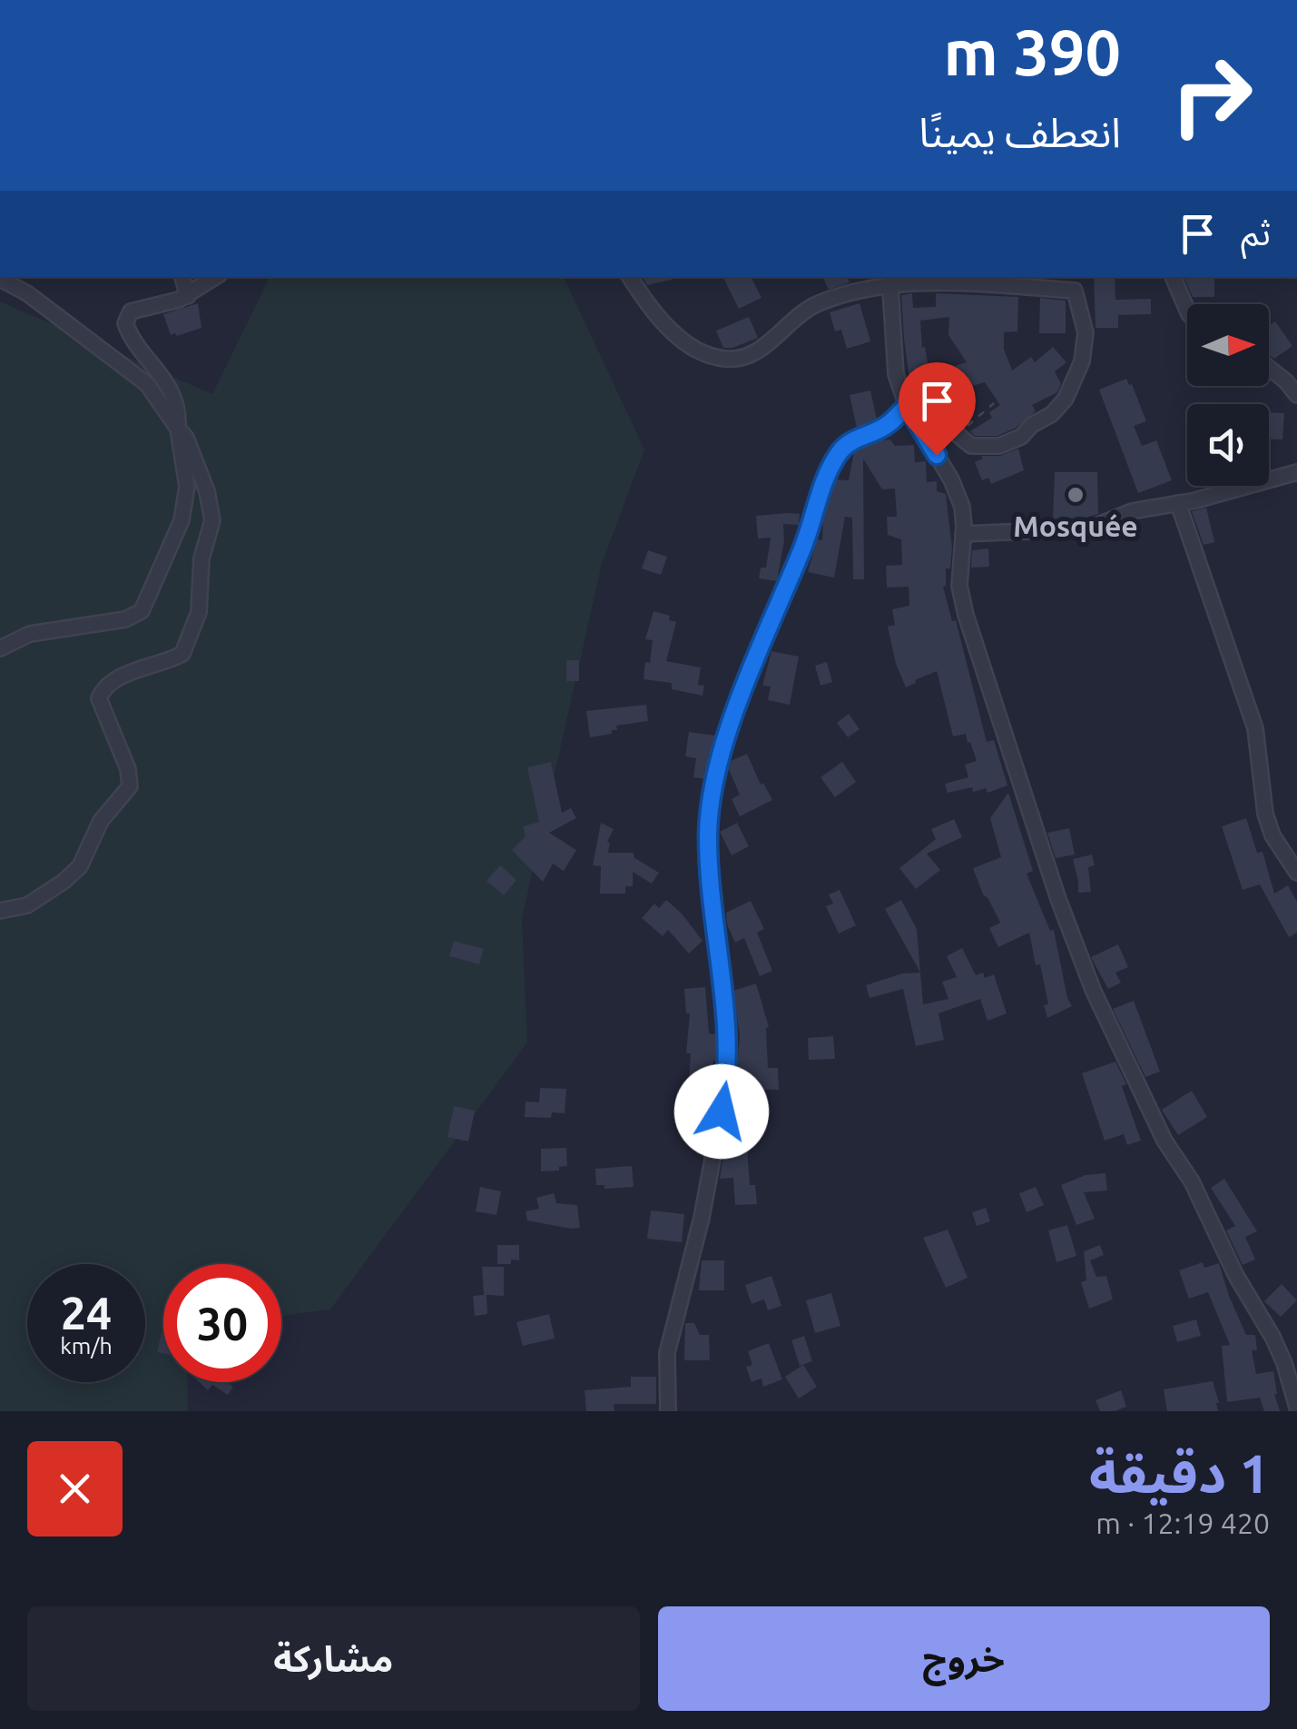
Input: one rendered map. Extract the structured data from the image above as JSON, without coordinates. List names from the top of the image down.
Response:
{
  "places": ["Mosquée"],
  "north": "right",
  "page": {
    "turn": ["390 m", "انعطف يمينًا"],
    "then": "ثم",
    "speed": "24 km/h",
    "limit": "30",
    "heading": ["1 دقيقة", "420 m · 12:19"],
    "buttons": ["خروج", "مشاركة"]
  }
}
